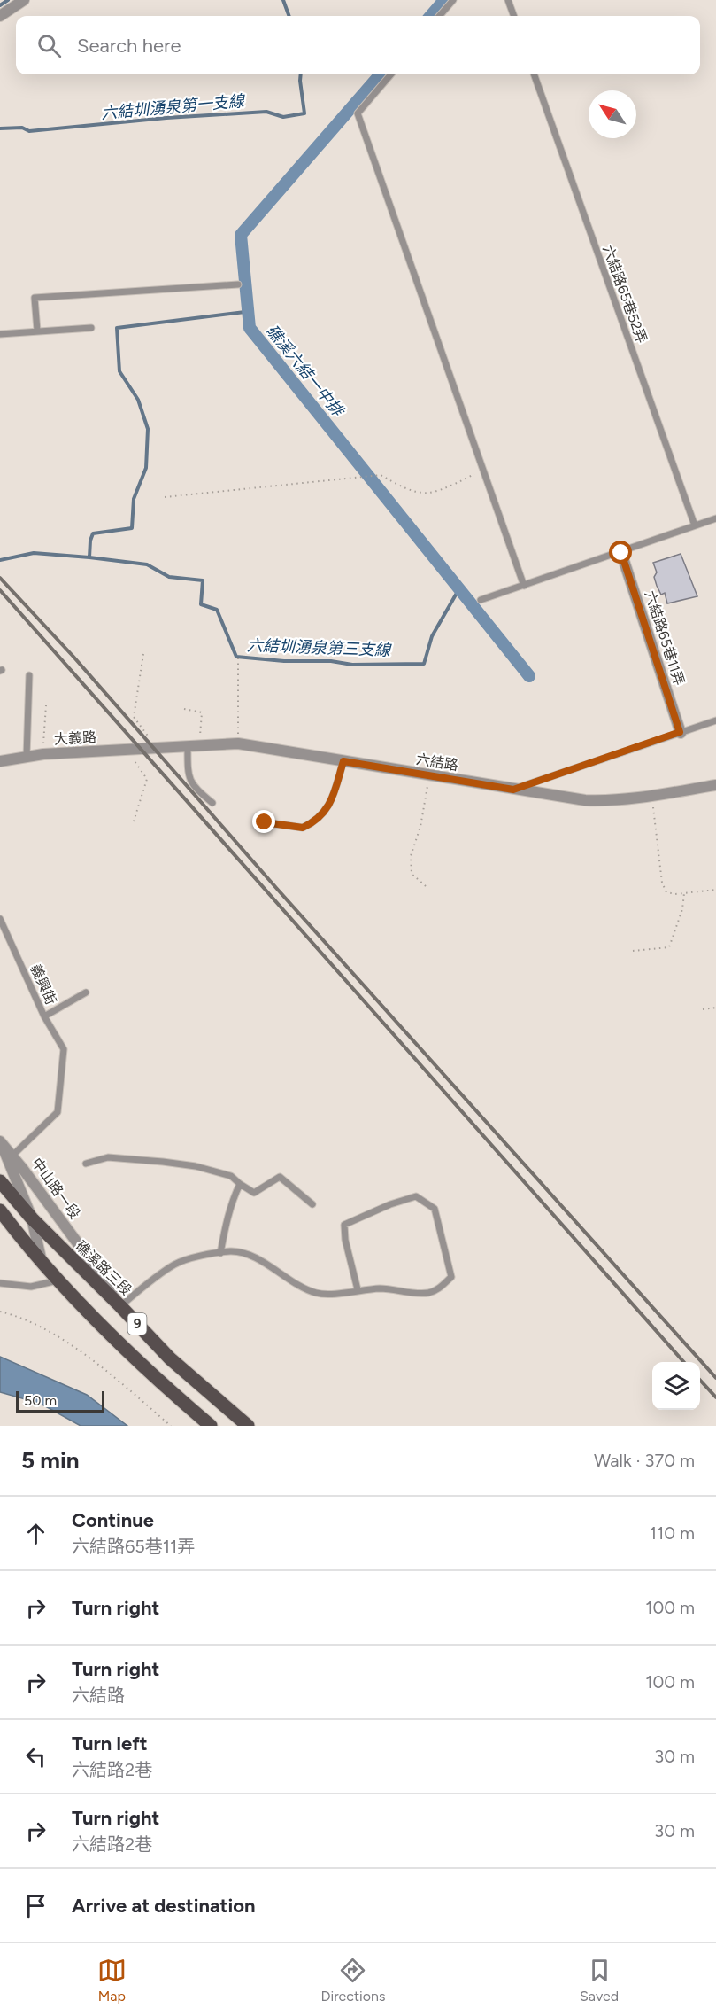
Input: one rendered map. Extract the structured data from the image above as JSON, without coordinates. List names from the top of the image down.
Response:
{
  "streets": {
    "main road": ["礁溪路三段", "9"],
    "street": [
      "六結路65巷11弄",
      "大義路",
      "六結路",
      "中山路一段"
    ],
    "lane": ["六結路65巷52弄", "義興街"]
  },
  "crossings": [
    ["大義路", "六結路"],
    ["中山路一段", "礁溪路三段"],
    ["中山路一段", "9"],
    ["礁溪路三段", "9"]
  ],
  "water": ["六結圳湧泉第一支線", "礁溪六結一中排", "六結圳湧泉第三支線"],
  "scale_bar": "50 m",
  "north": "top left",
  "page": {
    "search": "Search here",
    "scale": "50 m",
    "heading": ["5 min", "Walk · 370 m"],
    "list": [
      ["Continue", "六結路65巷11弄", "110 m"],
      ["Turn right", "100 m"],
      ["Turn right", "六結路", "100 m"],
      ["Turn left", "六結路2巷", "30 m"],
      ["Turn right", "六結路2巷", "30 m"],
      "Arrive at destination"
    ],
    "nav": ["Map", "Directions", "Saved"]
  }
}
